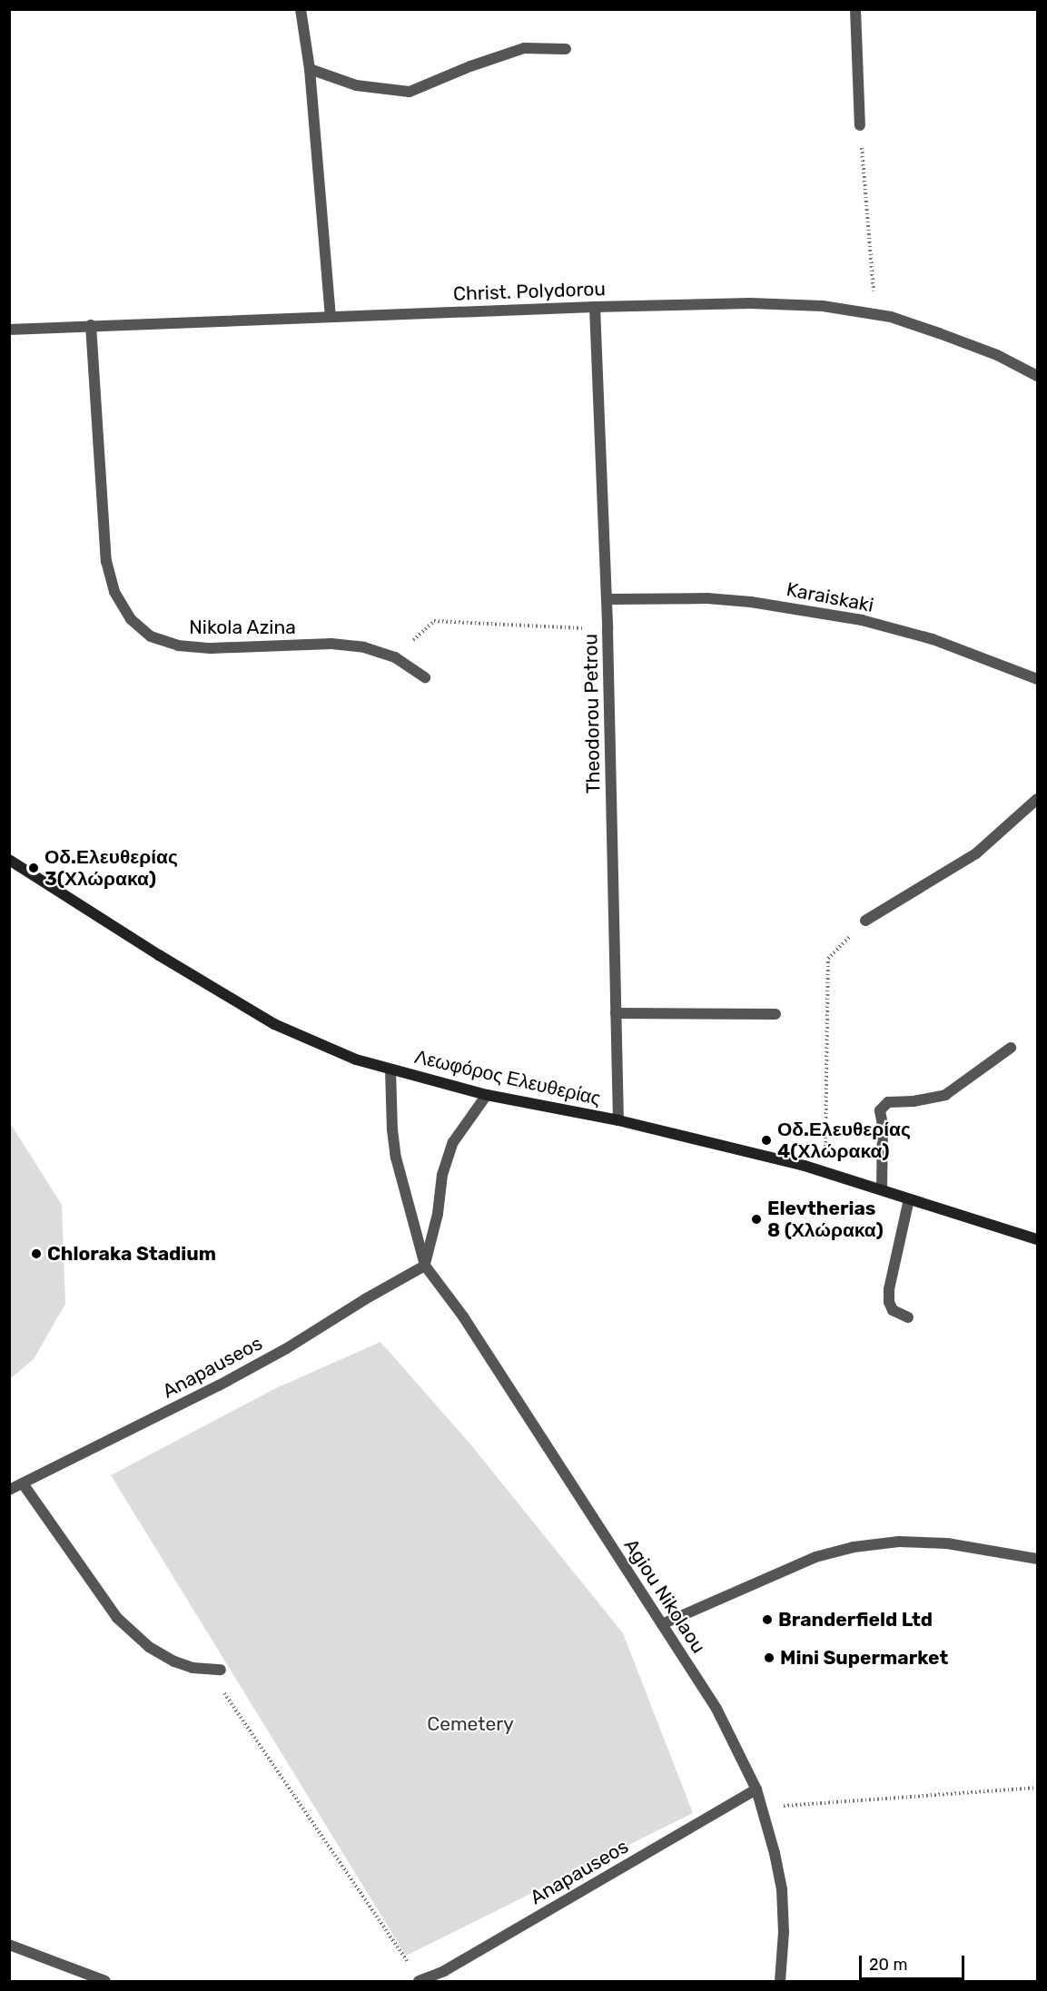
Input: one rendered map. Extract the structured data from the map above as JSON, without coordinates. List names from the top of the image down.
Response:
{
  "streets": {
    "main road": ["Λεωφόρος Ελευθερίας"],
    "street": [
      "Christ. Polydorou",
      "Karaiskaki",
      "Nikola Azina",
      "Theodorou Petrou",
      "Anapauseos",
      "Agiou Nikolaou"
    ]
  },
  "crossings": [
    ["Christ. Polydorou", "Nikola Azina"],
    ["Christ. Polydorou", "Theodorou Petrou"],
    ["Karaiskaki", "Theodorou Petrou"],
    ["Theodorou Petrou", "Λεωφόρος Ελευθερίας"],
    ["Λεωφόρος Ελευθερίας", "Agiou Nikolaou"],
    ["Anapauseos", "Agiou Nikolaou"]
  ],
  "parks": ["Cemetery"],
  "places": [
    "Οδ.Ελευθερίας 3(Χλώρακα)",
    "Οδ.Ελευθερίας 4(Χλώρακα)",
    "Elevtherias 8 (Χλώρακα)",
    "Chloraka Stadium",
    "Branderfield Ltd",
    "Mini Supermarket"
  ],
  "scale_bar": "20 m"
}
